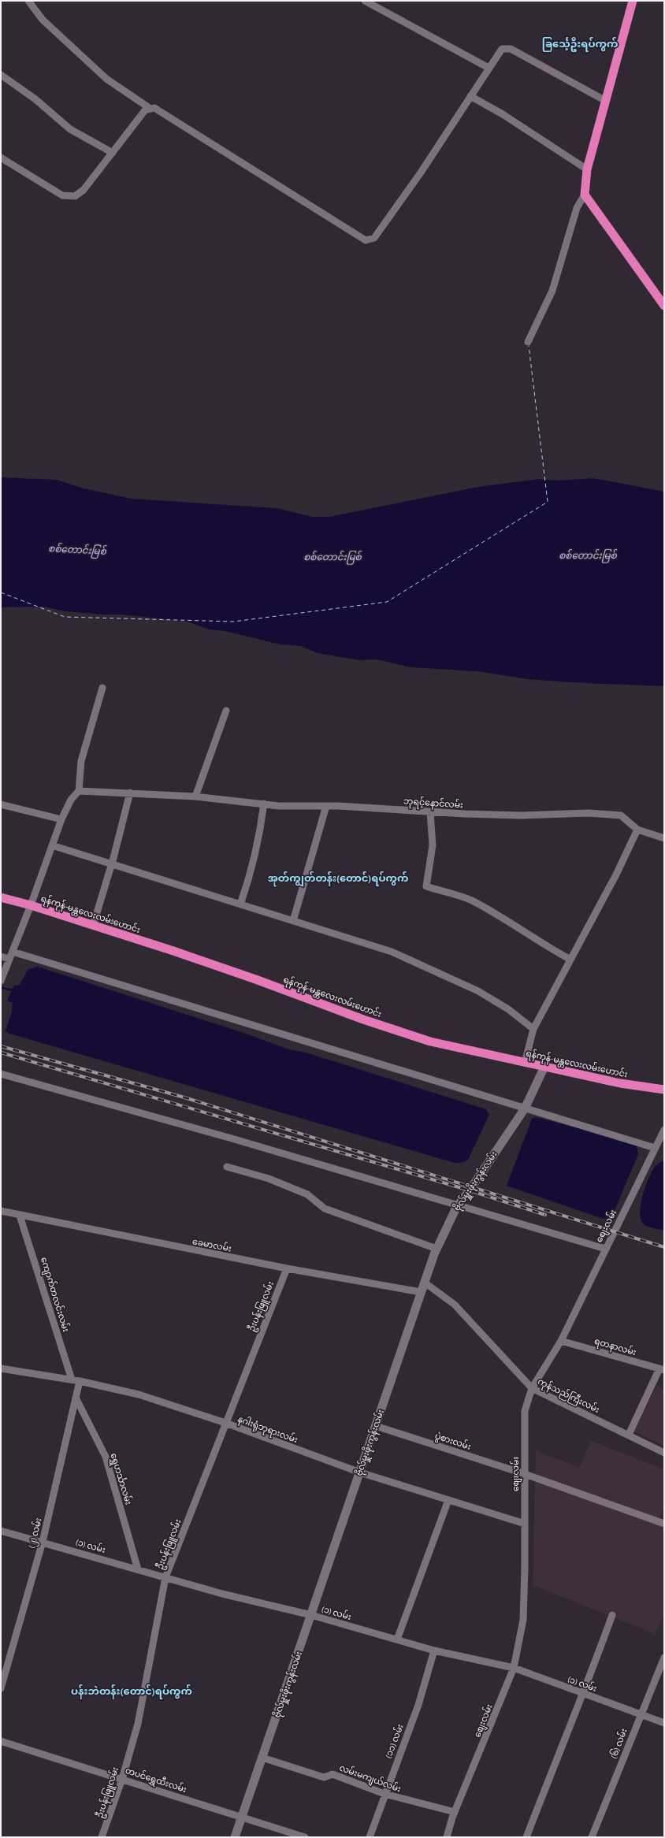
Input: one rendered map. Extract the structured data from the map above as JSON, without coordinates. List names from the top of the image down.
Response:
{
  "streets": {
    "highway": ["ရန်ကုန်-မန္တလေးလမ်းဟောင်း"],
    "street": [
      "ဘုရင့်နောင်လမ်း",
      "ဗိုလ်မှူးဖိုးကွန်းလမ်း",
      "စျေးလမ်း",
      "ခေမာလမ်း",
      "ကျောက်တလင်းလမ်း",
      "ဦးပန်းဖြူလမ်း",
      "ရတနာလမ်း",
      "ကုန်သည်ကြီးလမ်း",
      "နဂါးရုံဘုရားလမ်း",
      "ပွဲစားလမ်း",
      "ရွှေဟင်္သာလမ်း",
      "(၂) လမ်း",
      "(၁) လမ်း",
      "(၁၁) လမ်း",
      "(၆) လမ်း",
      "လမ်းမကျယ်လမ်း",
      "တပင်ရွှေထီးလမ်း"
    ]
  },
  "crossings": [
    ["ရန်ကုန်-မန္တလေးလမ်းဟောင်း", "ဗိုလ်မှူးဖိုးကွန်းလမ်း"],
    ["ဗိုလ်မှူးဖိုးကွန်းလမ်း", "ခေမာလမ်း"],
    ["ဗိုလ်မှူးဖိုးကွန်းလမ်း", "ကုန်သည်ကြီးလမ်း"],
    ["ဗိုလ်မှူးဖိုးကွန်းလမ်း", "နဂါးရုံဘုရားလမ်း"],
    ["ဗိုလ်မှူးဖိုးကွန်းလမ်း", "ပွဲစားလမ်း"],
    ["ဗိုလ်မှူးဖိုးကွန်းလမ်း", "(၁) လမ်း"],
    ["ဗိုလ်မှူးဖိုးကွန်းလမ်း", "လမ်းမကျယ်လမ်း"],
    ["ဗိုလ်မှူးဖိုးကွန်းလမ်း", "တပင်ရွှေထီးလမ်း"],
    ["စျေးလမ်း", "ရတနာလမ်း"],
    ["စျေးလမ်း", "ကုန်သည်ကြီးလမ်း"],
    ["စျေးလမ်း", "နဂါးရုံဘုရားလမ်း"],
    ["စျေးလမ်း", "ပွဲစားလမ်း"],
    ["စျေးလမ်း", "(၁) လမ်း"],
    ["စျေးလမ်း", "လမ်းမကျယ်လမ်း"],
    ["ခေမာလမ်း", "ကျောက်တလင်းလမ်း"],
    ["ခေမာလမ်း", "ဦးပန်းဖြူလမ်း"],
    ["ကျောက်တလင်းလမ်း", "နဂါးရုံဘုရားလမ်း"],
    ["ဦးပန်းဖြူလမ်း", "နဂါးရုံဘုရားလမ်း"],
    ["ဦးပန်းဖြူလမ်း", "(၁) လမ်း"],
    ["ဦးပန်းဖြူလမ်း", "တပင်ရွှေထီးလမ်း"],
    ["နဂါးရုံဘုရားလမ်း", "(၂) လမ်း"],
    ["ရွှေဟင်္သာလမ်း", "(၂) လမ်း"],
    ["ရွှေဟင်္သာလမ်း", "(၁) လမ်း"],
    ["(၂) လမ်း", "(၁) လမ်း"],
    ["(၁) လမ်း", "(၁၁) လမ်း"],
    ["(၁) လမ်း", "(၆) လမ်း"],
    ["(၁၁) လမ်း", "လမ်းမကျယ်လမ်း"]
  ],
  "districts": ["ခြင်္သေ့ဦးရပ်ကွက်", "အုတ်ကျွတ်တန်း(တောင်)ရပ်ကွက်", "ပန်းဘဲတန်း(တောင်)ရပ်ကွက်"],
  "water": ["စစ်တောင်းမြစ်"]
}
